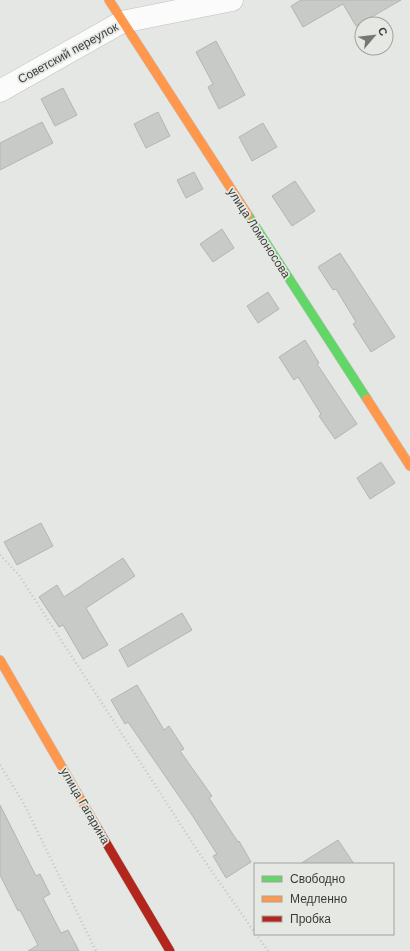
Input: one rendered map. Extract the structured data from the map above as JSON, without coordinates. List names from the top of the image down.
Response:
{
  "streets": {
    "street": ["Советский переулок", "улица Ломоносова", "улица Гагарина"]
  },
  "crossings": [
    ["Советский переулок", "улица Ломоносова"]
  ],
  "legend": ["Свободно", "Медленно", "Пробка"],
  "north": "top right"
}
